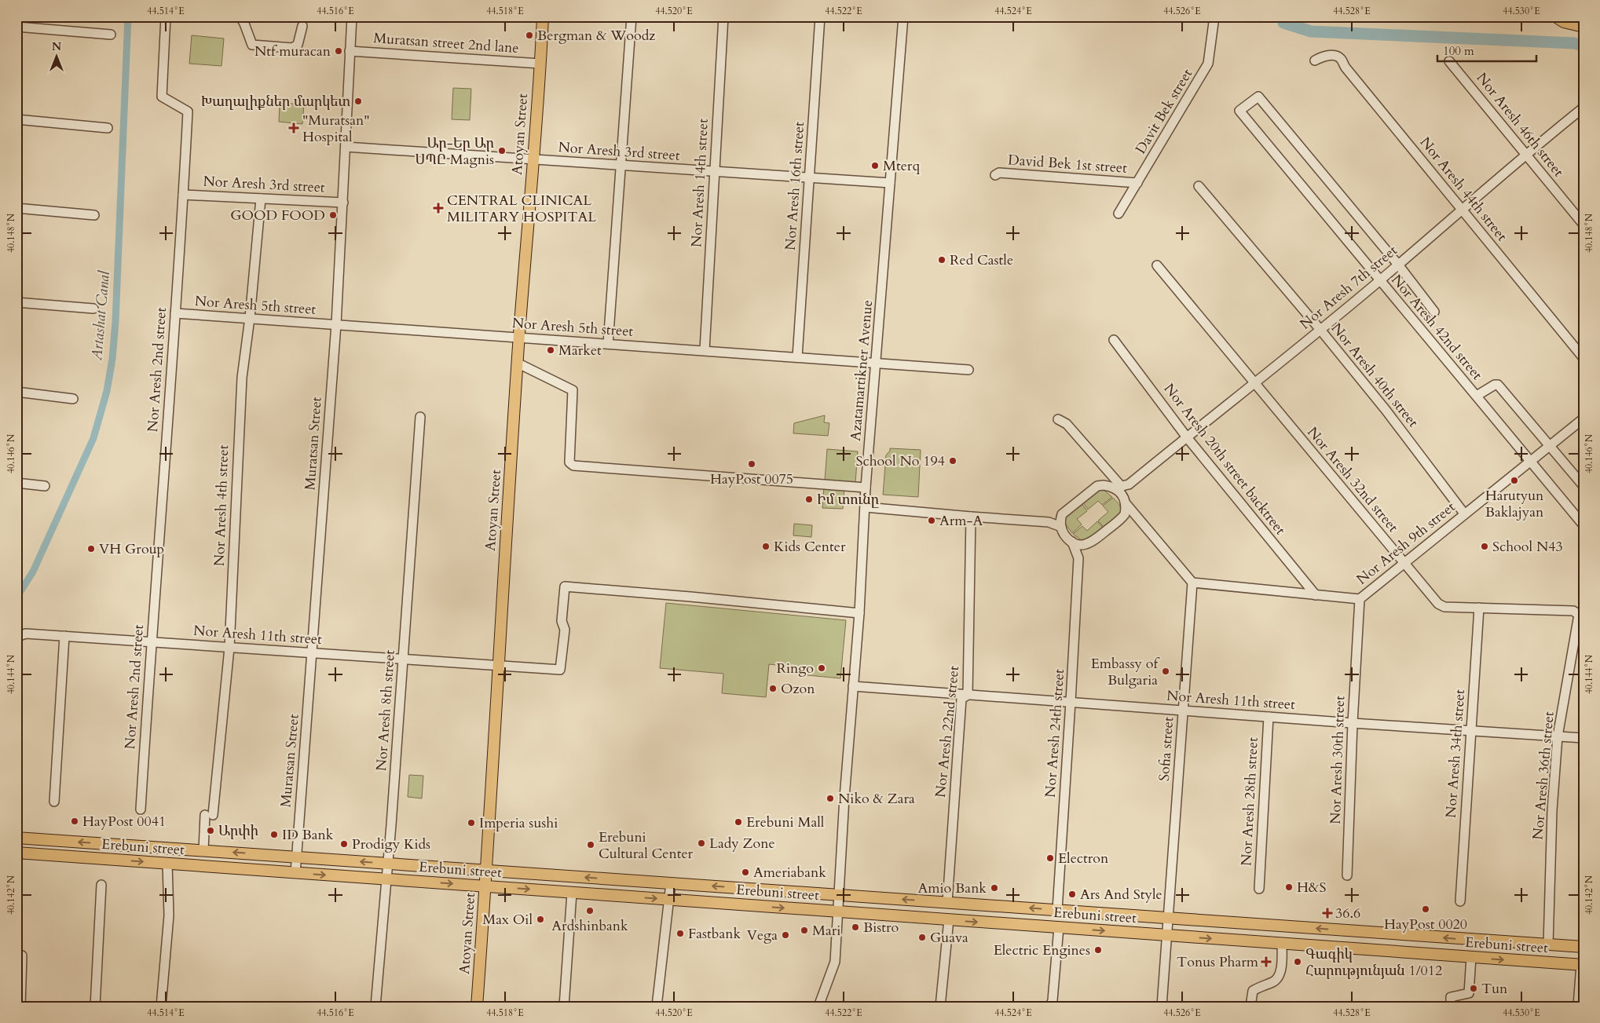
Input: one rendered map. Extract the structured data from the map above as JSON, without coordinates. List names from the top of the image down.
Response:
{
  "streets": {
    "main road": ["Atoyan Street", "Erebuni street"],
    "street": [
      "Muratsan street 2nd lane",
      "Davit Bek street",
      "Nor Aresh 46th street",
      "Nor Aresh 3rd street",
      "David Bek 1st street",
      "Nor Aresh 14th street",
      "Nor Aresh 16th street",
      "Nor Aresh 44th street",
      "Nor Aresh 7th street",
      "Nor Aresh 5th street",
      "Nor Aresh 42nd street",
      "Nor Aresh 2nd street",
      "Azatamartikner Avenue",
      "Nor Aresh 40th street",
      "Muratsan Street",
      "Nor Aresh 20th street backtreet",
      "Nor Aresh 32nd street",
      "Nor Aresh 4th street",
      "Nor Aresh 9th street",
      "Nor Aresh 11th street",
      "Nor Aresh 8th street",
      "Nor Aresh 22nd street",
      "Nor Aresh 24th street",
      "Sofia street",
      "Nor Aresh 34th street",
      "Nor Aresh 30th street",
      "Nor Aresh 36th street",
      "Nor Aresh 28th street"
    ]
  },
  "crossings": [
    ["Muratsan street 2nd lane", "Atoyan Street"],
    ["Muratsan street 2nd lane", "Muratsan Street"],
    ["Davit Bek street", "David Bek 1st street"],
    ["Nor Aresh 46th street", "Nor Aresh 7th street"],
    ["Atoyan Street", "Nor Aresh 3rd street"],
    ["Atoyan Street", "Nor Aresh 5th street"],
    ["Atoyan Street", "Nor Aresh 11th street"],
    ["Atoyan Street", "Erebuni street"],
    ["Nor Aresh 3rd street", "Nor Aresh 14th street"],
    ["Nor Aresh 3rd street", "Nor Aresh 16th street"],
    ["Nor Aresh 3rd street", "Nor Aresh 2nd street"],
    ["Nor Aresh 3rd street", "Azatamartikner Avenue"],
    ["Nor Aresh 3rd street", "Muratsan Street"],
    ["Nor Aresh 3rd street", "Nor Aresh 4th street"],
    ["Nor Aresh 14th street", "Nor Aresh 5th street"],
    ["Nor Aresh 16th street", "Nor Aresh 5th street"],
    ["Nor Aresh 44th street", "Nor Aresh 7th street"],
    ["Nor Aresh 7th street", "Nor Aresh 42nd street"],
    ["Nor Aresh 7th street", "Nor Aresh 40th street"],
    ["Nor Aresh 7th street", "Nor Aresh 20th street backtreet"],
    ["Nor Aresh 7th street", "Nor Aresh 32nd street"],
    ["Nor Aresh 5th street", "Nor Aresh 2nd street"],
    ["Nor Aresh 5th street", "Azatamartikner Avenue"],
    ["Nor Aresh 5th street", "Muratsan Street"],
    ["Nor Aresh 5th street", "Nor Aresh 4th street"],
    ["Nor Aresh 42nd street", "Nor Aresh 9th street"],
    ["Nor Aresh 2nd street", "Nor Aresh 11th street"],
    ["Azatamartikner Avenue", "Nor Aresh 11th street"],
    ["Azatamartikner Avenue", "Erebuni street"],
    ["Nor Aresh 40th street", "Nor Aresh 9th street"],
    ["Muratsan Street", "Nor Aresh 11th street"],
    ["Muratsan Street", "Erebuni street"],
    ["Nor Aresh 20th street backtreet", "Nor Aresh 9th street"],
    ["Nor Aresh 32nd street", "Nor Aresh 9th street"],
    ["Nor Aresh 32nd street", "Nor Aresh 34th street"],
    ["Nor Aresh 32nd street", "Nor Aresh 36th street"],
    ["Nor Aresh 4th street", "Nor Aresh 11th street"],
    ["Nor Aresh 4th street", "Erebuni street"],
    ["Nor Aresh 9th street", "Sofia street"],
    ["Nor Aresh 9th street", "Nor Aresh 30th street"],
    ["Nor Aresh 11th street", "Nor Aresh 8th street"],
    ["Nor Aresh 11th street", "Nor Aresh 22nd street"],
    ["Nor Aresh 11th street", "Nor Aresh 24th street"],
    ["Nor Aresh 11th street", "Sofia street"],
    ["Nor Aresh 11th street", "Nor Aresh 34th street"],
    ["Nor Aresh 11th street", "Nor Aresh 30th street"],
    ["Nor Aresh 11th street", "Nor Aresh 36th street"],
    ["Nor Aresh 11th street", "Nor Aresh 28th street"],
    ["Nor Aresh 8th street", "Erebuni street"],
    ["Nor Aresh 22nd street", "Erebuni street"],
    ["Nor Aresh 24th street", "Erebuni street"],
    ["Sofia street", "Erebuni street"],
    ["Nor Aresh 36th street", "Erebuni street"]
  ],
  "water": ["Artashat Canal"],
  "places": {
    "other": [
      "Bergman & Woodz",
      "Ntf muracan",
      "Խաղալիքներ մարկետ",
      "Ար-Եր Ար ՍՊԸ Magnis",
      "Mterq",
      "GOOD FOOD",
      "Red Castle",
      "Market",
      "School No 194",
      "HayPost 0075",
      "Harutyun Baklajyan",
      "Իմ տունը",
      "Arm-A",
      "Kids Center",
      "School N43",
      "VH Group",
      "Ringo",
      "Embassy of Bulgaria",
      "Ozon",
      "Niko & Zara",
      "HayPost 0041",
      "Erebuni Mall",
      "Imperia sushi",
      "Արփի",
      "ID Bank",
      "Lady Zone",
      "Prodigy Kids",
      "Erebuni Cultural Center",
      "Electron",
      "Ameriabank",
      "H&S",
      "Amio Bank",
      "Ars And Style",
      "HayPost 0020",
      "Ardshinbank",
      "Max Oil",
      "Bistro",
      "Mari",
      "Fastbank",
      "Vega",
      "Guava",
      "Electric Engines",
      "Գագիկ Հարությունյան 1/012",
      "Tun"
    ],
    "health": [
      "\"Muratsan\" Hospital",
      "CENTRAL CLINICAL MILITARY HOSPITAL",
      "36.6",
      "Tonus Pharm"
    ]
  },
  "scale_bar": "100 m",
  "north": "top",
  "coordinates": [
    "44.514°E",
    "44.516°E",
    "44.518°E",
    "44.520°E",
    "44.522°E",
    "44.524°E",
    "44.526°E",
    "44.528°E",
    "44.530°E",
    "40.148°N",
    "40.146°N",
    "40.144°N",
    "40.142°N"
  ]
}
